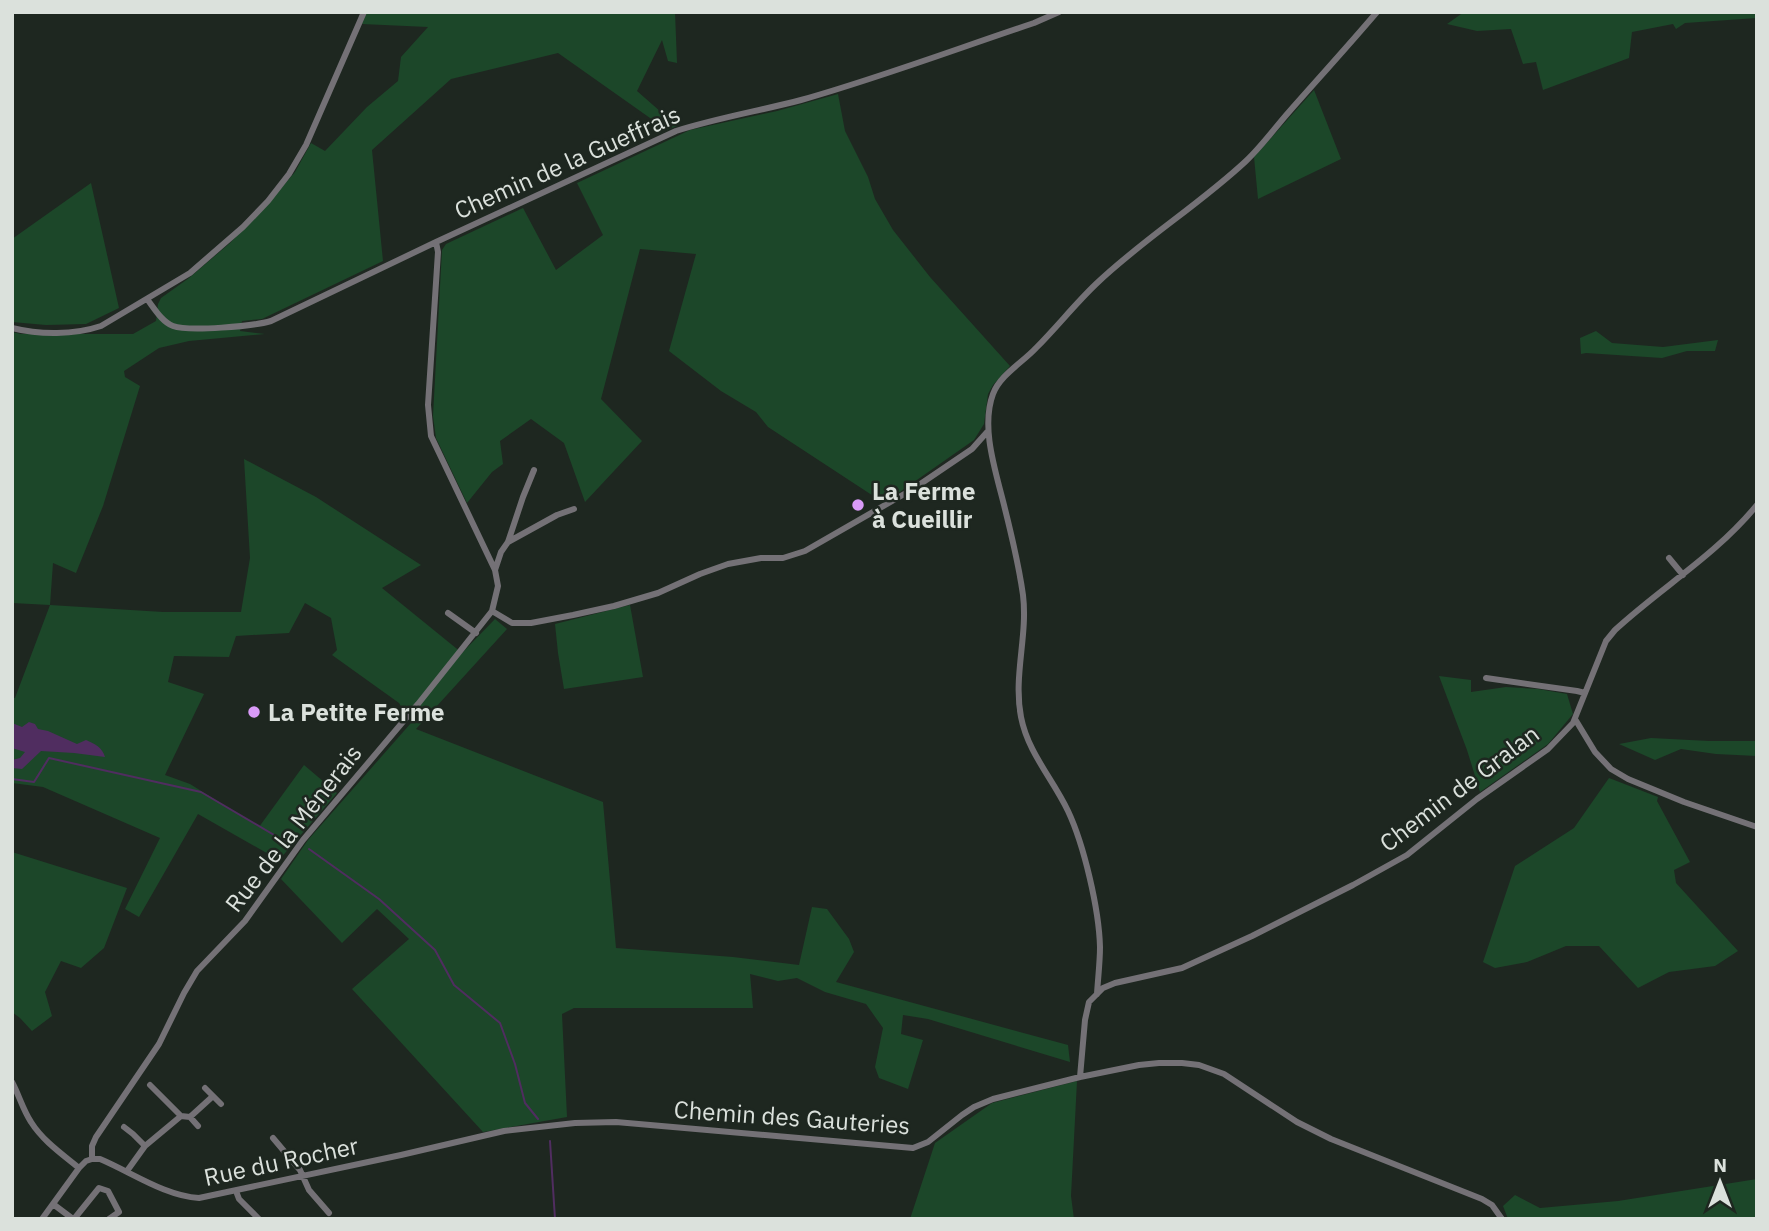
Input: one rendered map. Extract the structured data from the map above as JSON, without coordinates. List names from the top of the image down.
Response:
{
  "streets": {
    "street": [
      "Chemin de la Gueffrais",
      "Chemin de Gralan",
      "Rue de la Ménerais",
      "Chemin des Gauteries",
      "Rue du Rocher"
    ]
  },
  "crossings": [
    ["Chemin de la Gueffrais", "Rue de la Ménerais"],
    ["Rue de la Ménerais", "Rue du Rocher"],
    ["Chemin des Gauteries", "Rue du Rocher"]
  ],
  "places": ["La Ferme à Cueillir", "La Petite Ferme"],
  "north": "top"
}
